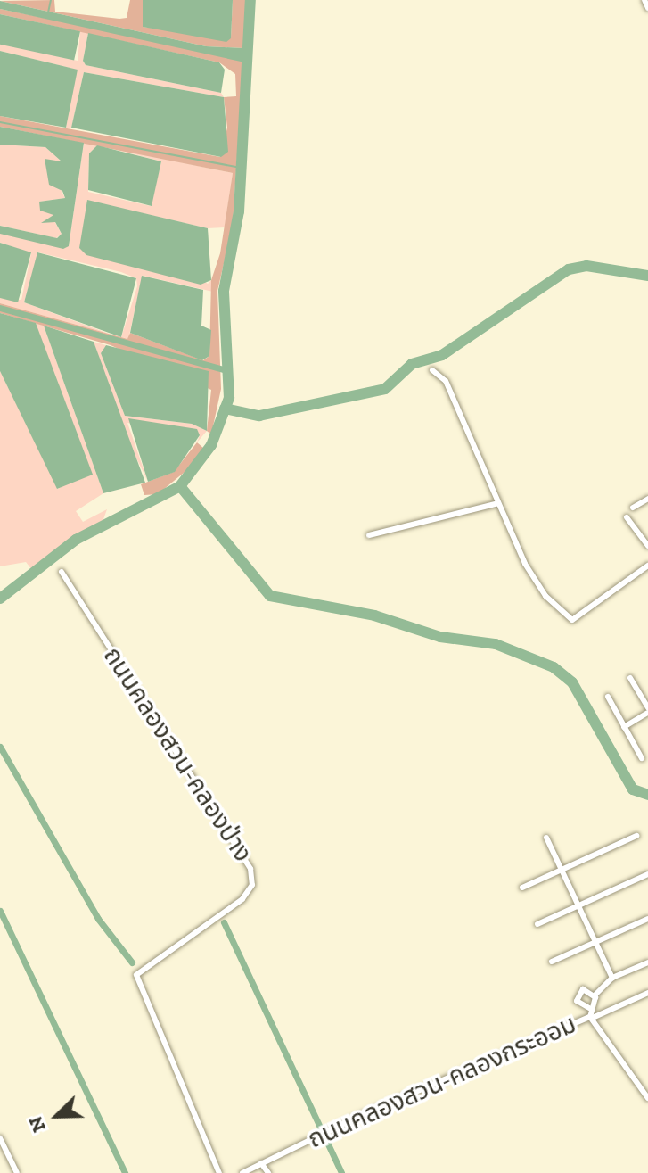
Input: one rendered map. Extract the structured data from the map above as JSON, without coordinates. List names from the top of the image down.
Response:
{
  "streets": {
    "street": ["ถนนคลองสวน-คลองป่าง", "ถนนคลองสวน-คลองกระออม"]
  },
  "north": "bottom left"
}
